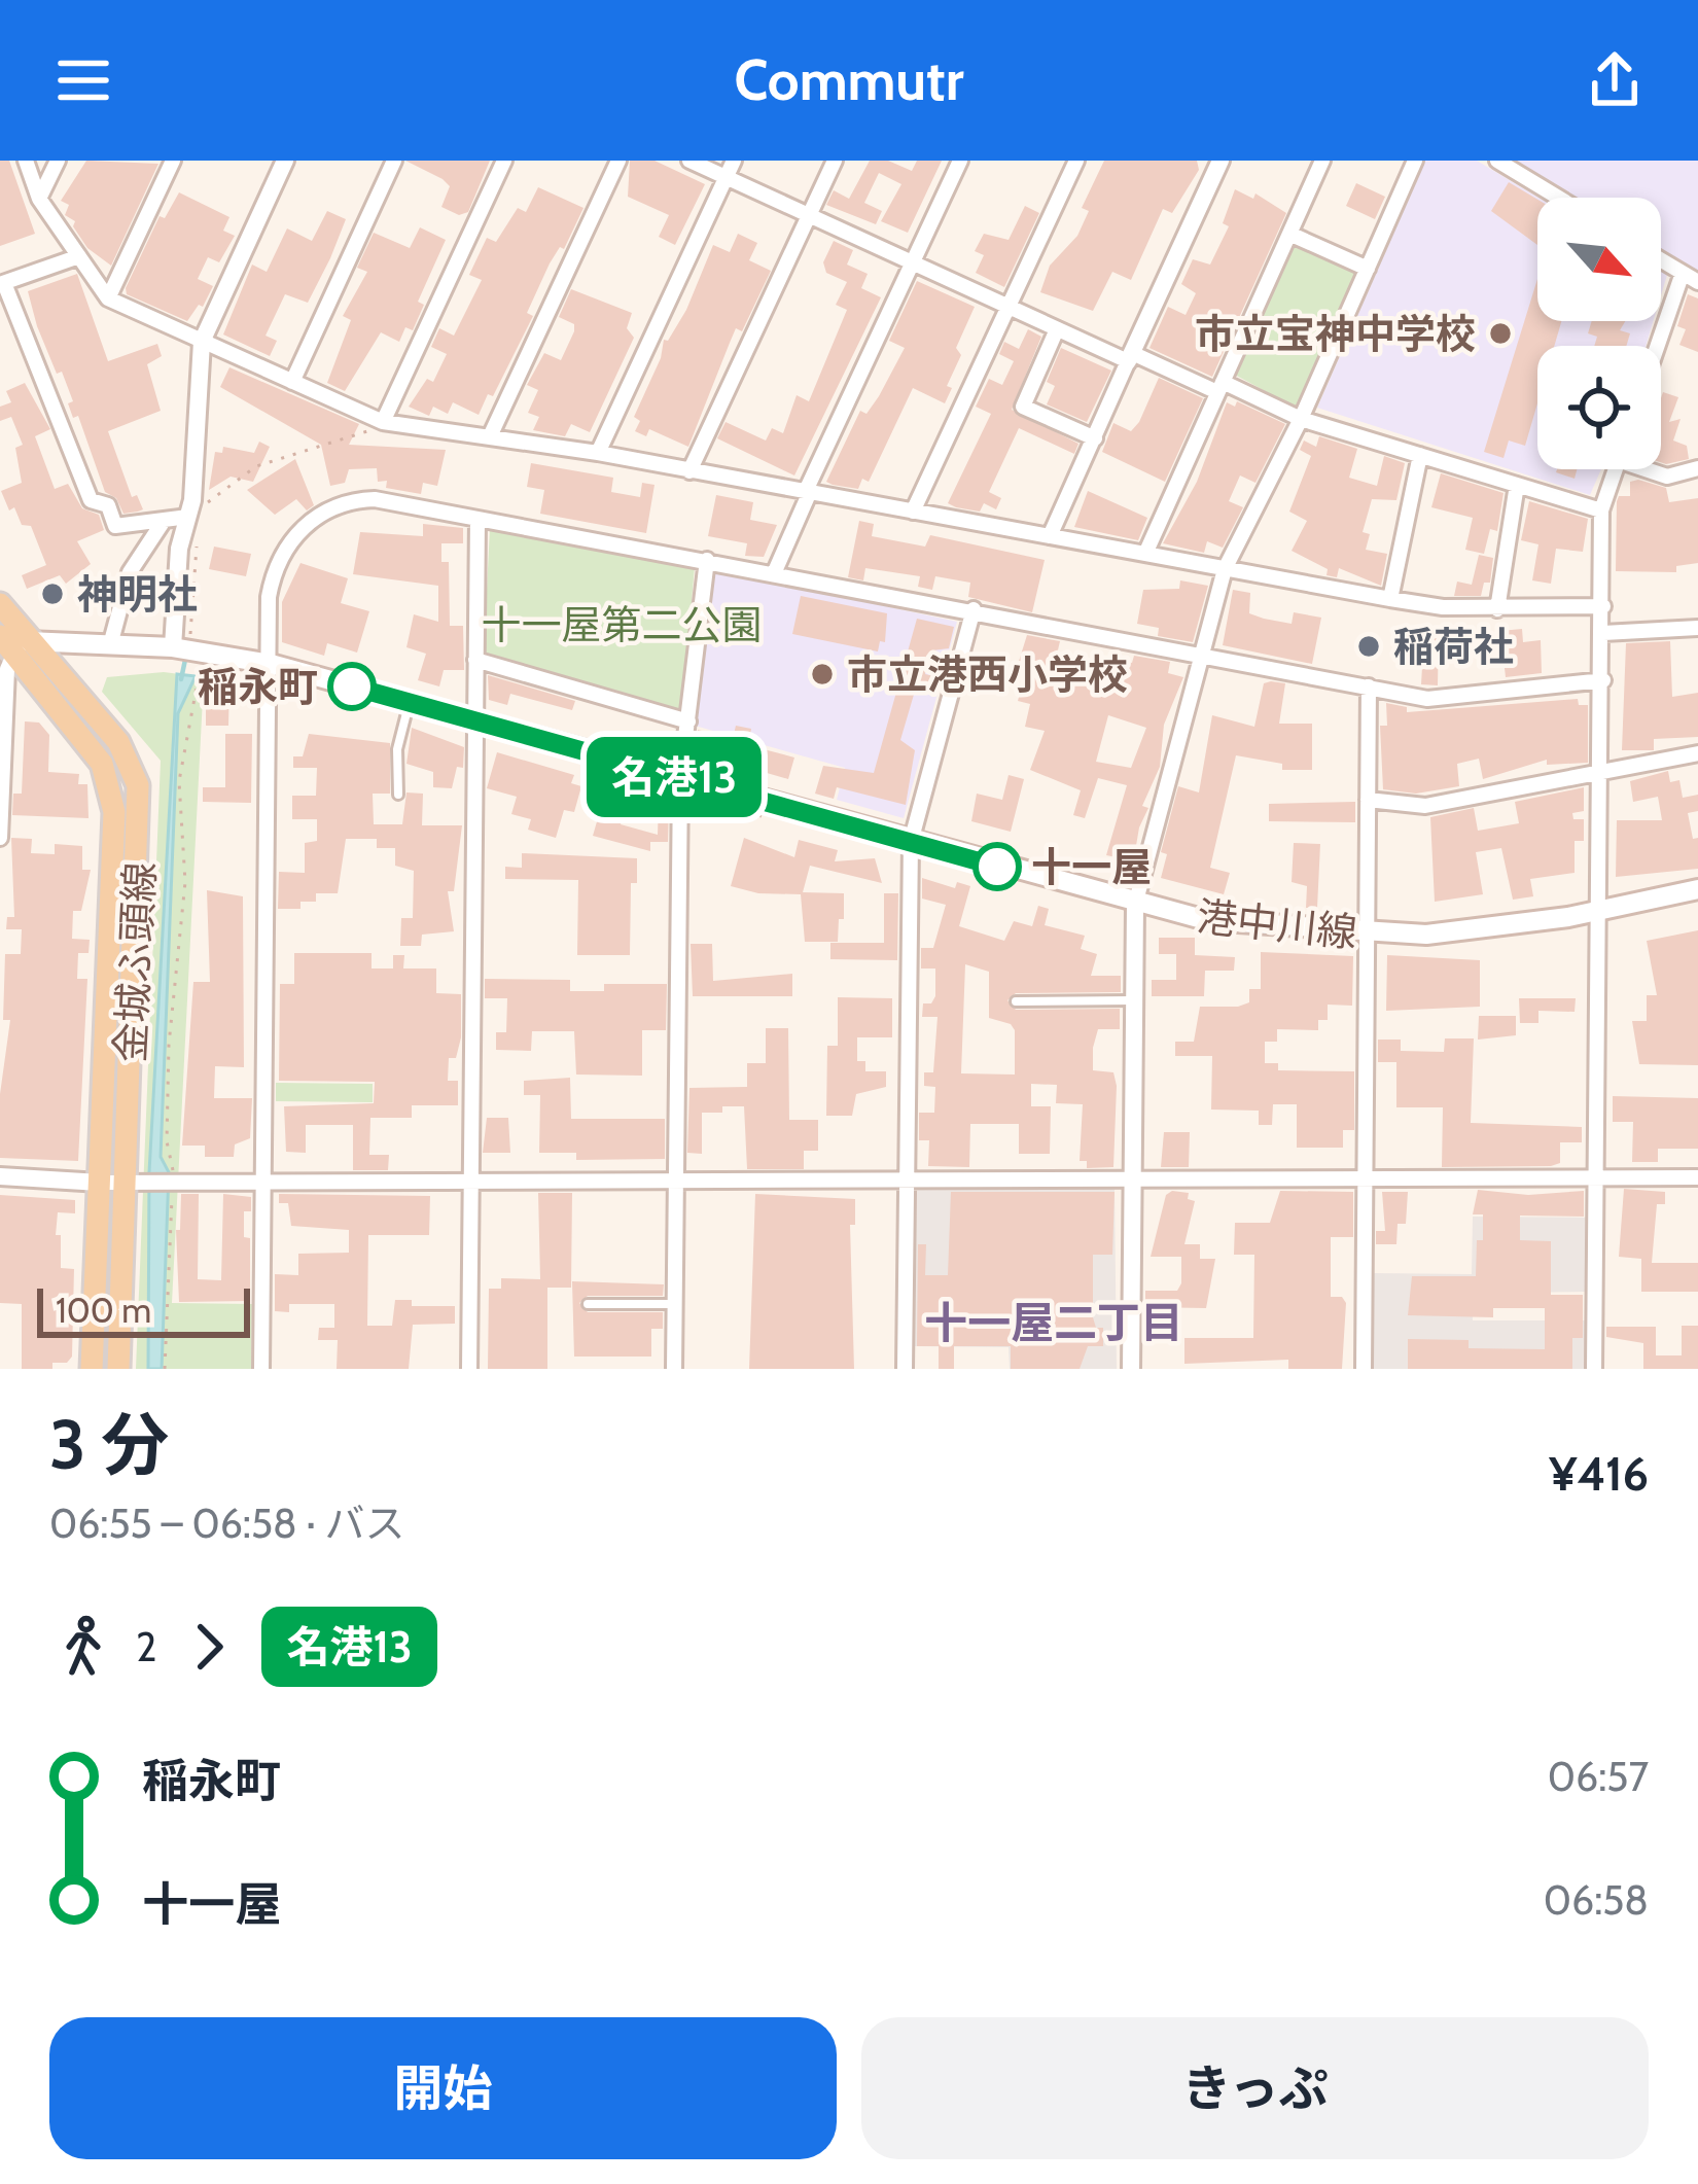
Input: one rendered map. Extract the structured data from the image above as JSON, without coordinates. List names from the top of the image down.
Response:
{
  "streets": {
    "main road": ["港中川線", "金城ふ頭線"]
  },
  "crossings": [
    ["港中川線", "金城ふ頭線"]
  ],
  "districts": ["十一屋二丁目"],
  "parks": ["十一屋第二公園"],
  "places": [
    "市立宝神中学校",
    "神明社",
    "稲荷社",
    "市立港西小学校",
    "稲永町",
    "十一屋"
  ],
  "lines": ["bus line 名港13"],
  "scale_bar": "100 m",
  "north": "bottom right",
  "page": {
    "header": "Commutr",
    "on_map": "名港13",
    "scale": "100 m",
    "heading": ["3 分", "06:55 – 06:58 · バス", "¥416"],
    "legs": ["2", "名港13"],
    "list": [
      {
        "name": "稲永町",
        "value": "06:57"
      },
      {
        "name": "十一屋",
        "value": "06:58"
      }
    ],
    "buttons": ["開始", "きっぷ"]
  }
}
